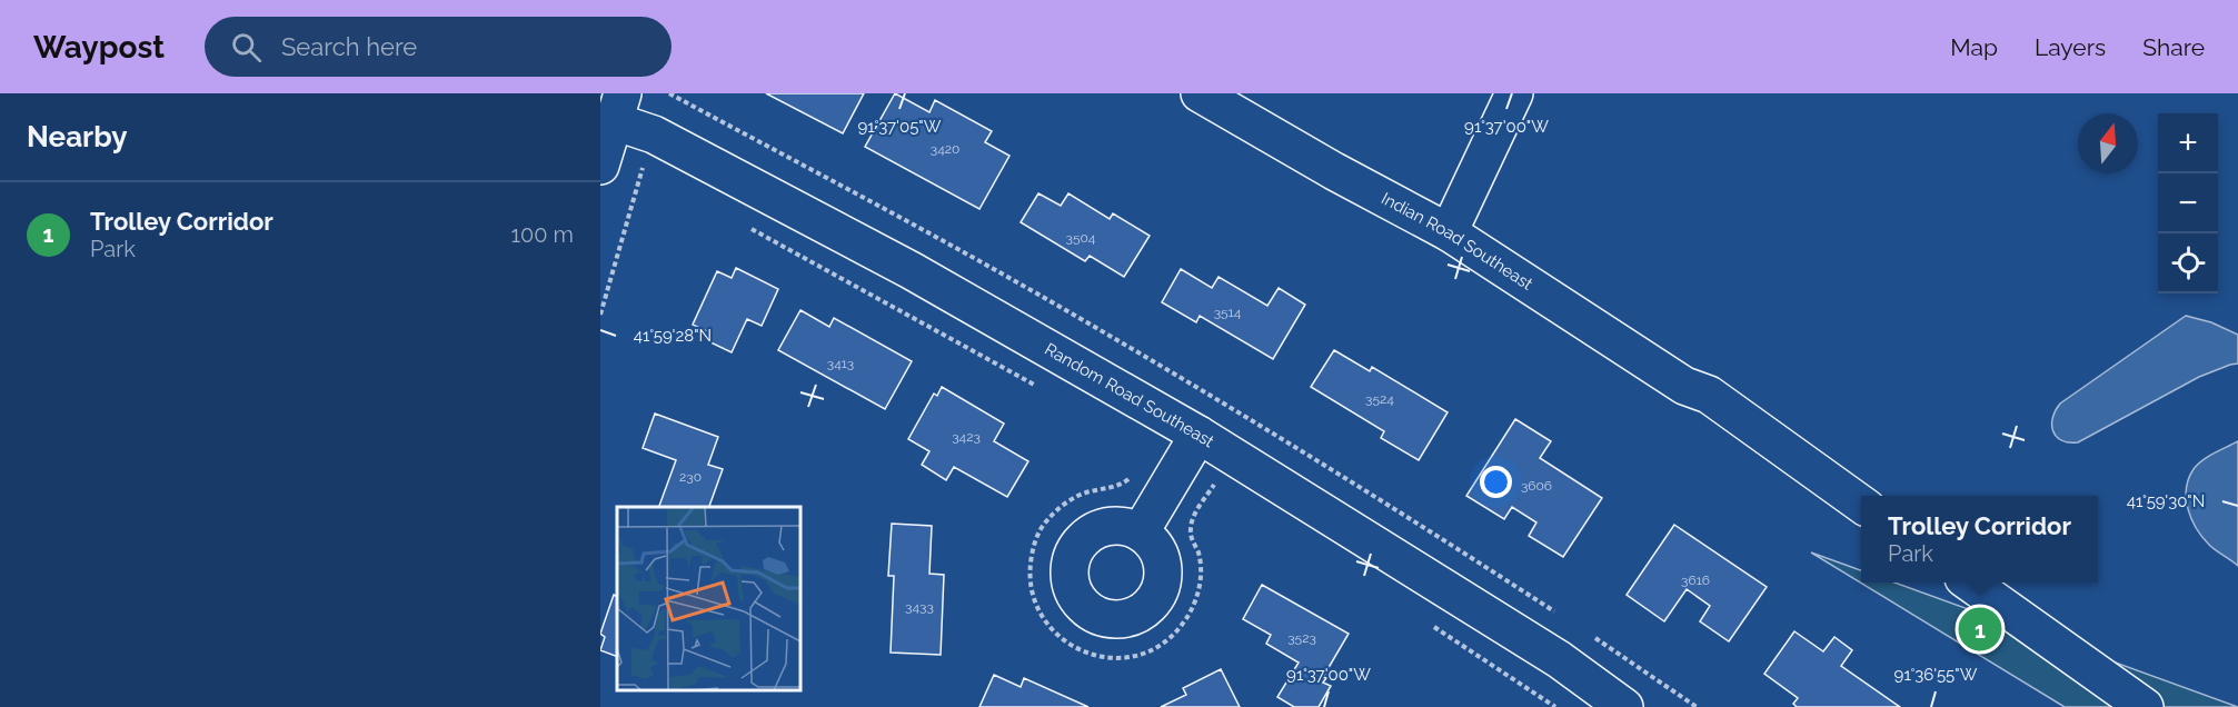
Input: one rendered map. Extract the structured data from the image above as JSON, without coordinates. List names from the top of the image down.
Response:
{
  "streets": {
    "street": ["Indian Road Southeast", "Random Road Southeast"]
  },
  "house_numbers": [
    "3420",
    "3504",
    "3514",
    "3413",
    "3524",
    "3423",
    "230",
    "3606",
    "3616",
    "3433",
    "3523"
  ],
  "north": "top",
  "page": {
    "header": "Waypost",
    "search": "Search here",
    "nav": ["Map", "Layers", "Share"],
    "heading": "Nearby",
    "map_buttons": ["+", "−"],
    "list": [
      {
        "mark": "1",
        "name": "Trolley Corridor",
        "note": "Park",
        "value": "100 m"
      }
    ],
    "popup": ["Trolley Corridor", "Park"],
    "pins": "1"
  },
  "coordinates": [
    "91°37'05\"W",
    "91°37'00\"W",
    "41°59'28\"N",
    "41°59'30\"N",
    "91°36'55\"W"
  ]
}
